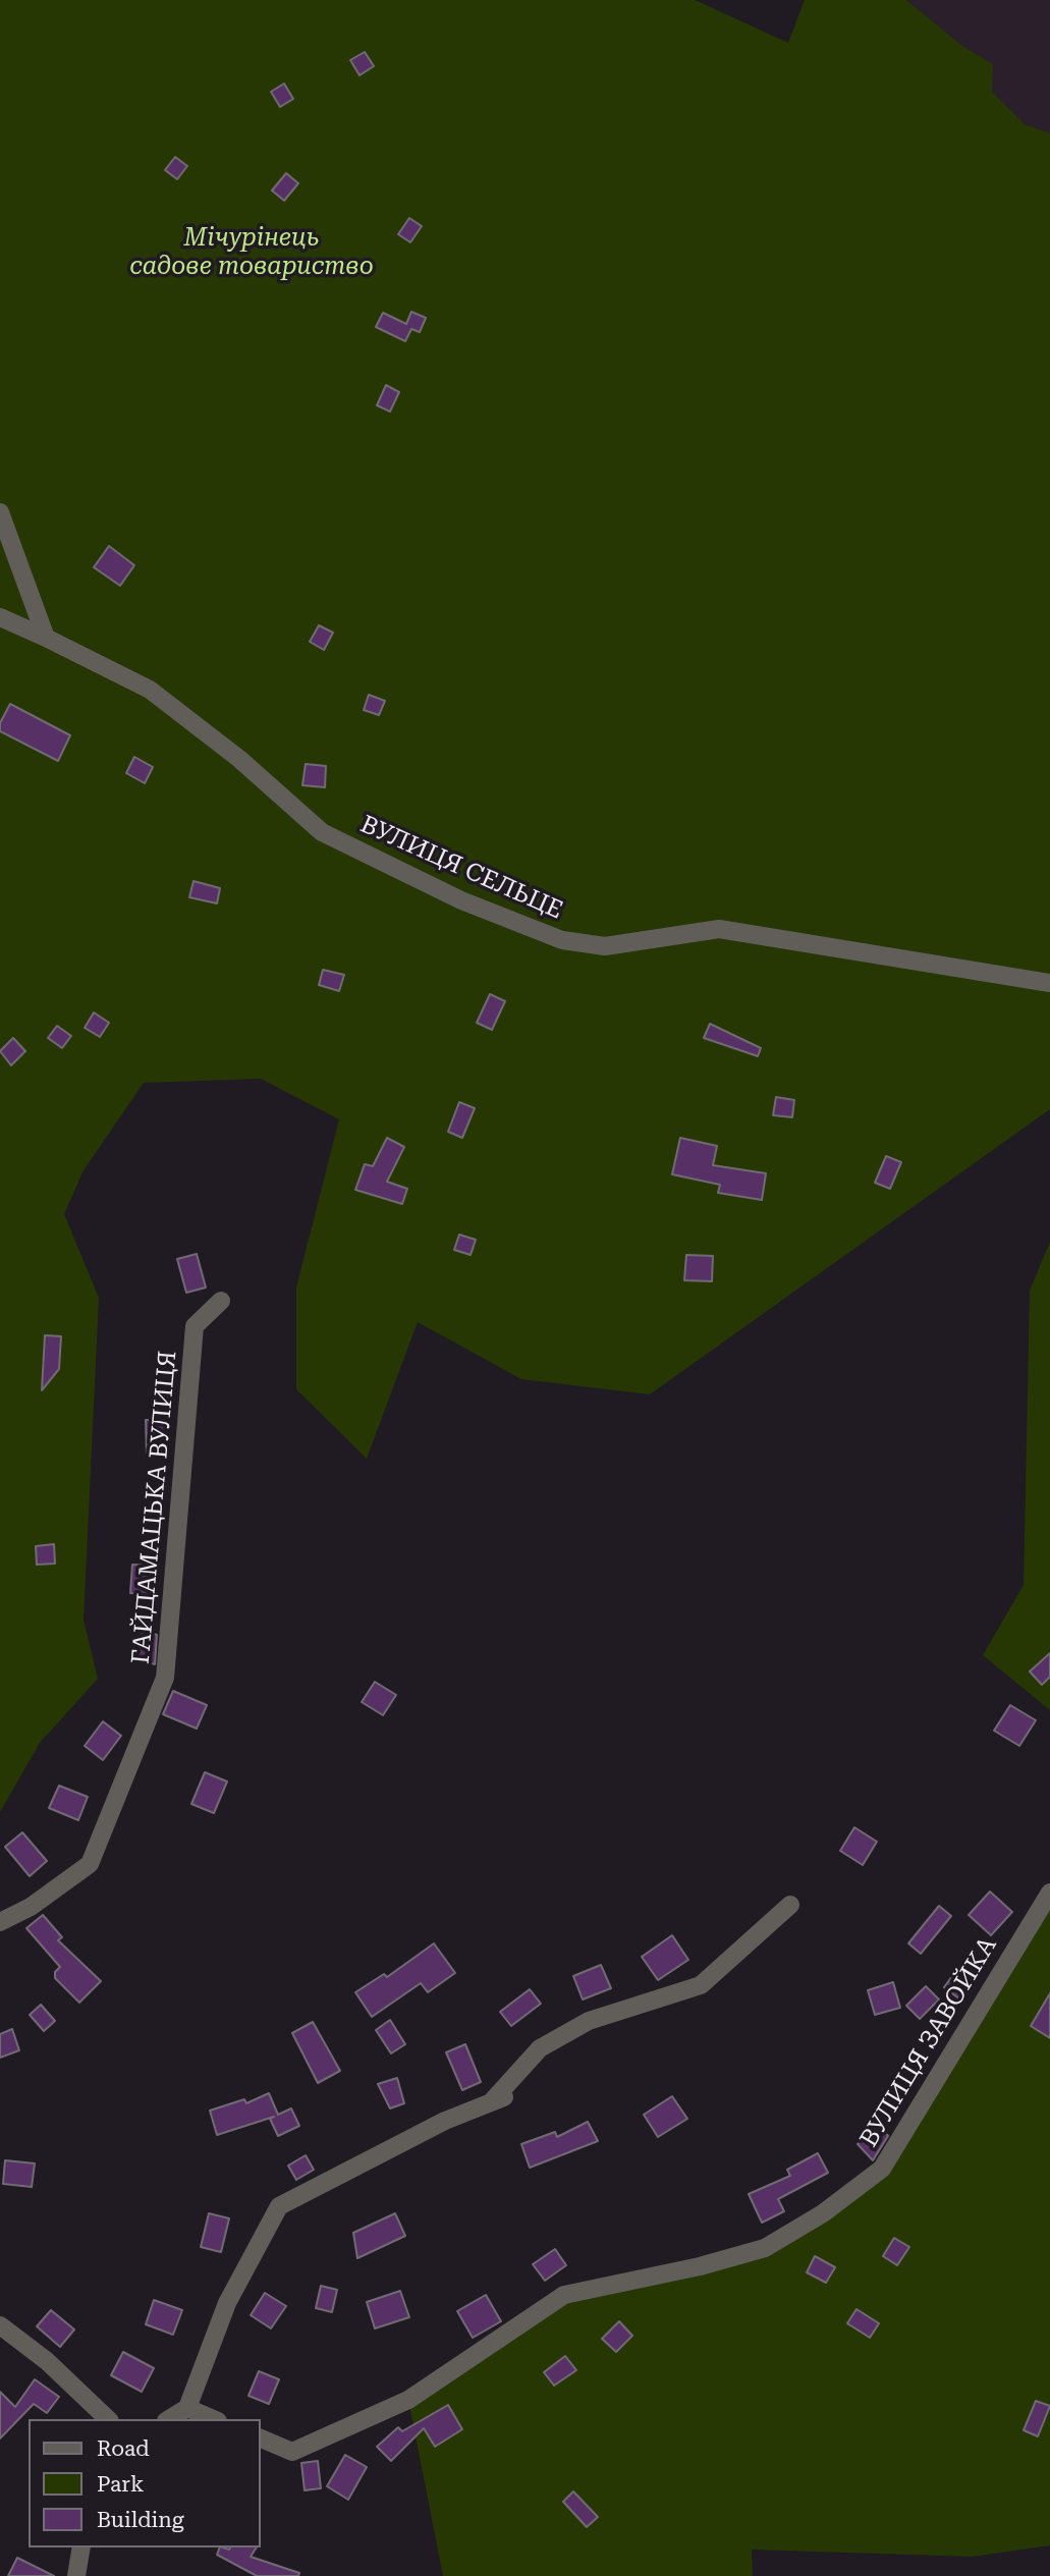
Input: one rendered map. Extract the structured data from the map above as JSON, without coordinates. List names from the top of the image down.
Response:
{
  "streets": {
    "street": ["ВУЛИЦЯ СЕЛЬЦЕ", "ГАЙДАМАЦЬКА ВУЛИЦЯ", "ВУЛИЦЯ ЗАВОЙКА"]
  },
  "parks": ["Мічурінець садове товариство"],
  "legend": ["Road", "Park", "Building"]
}
